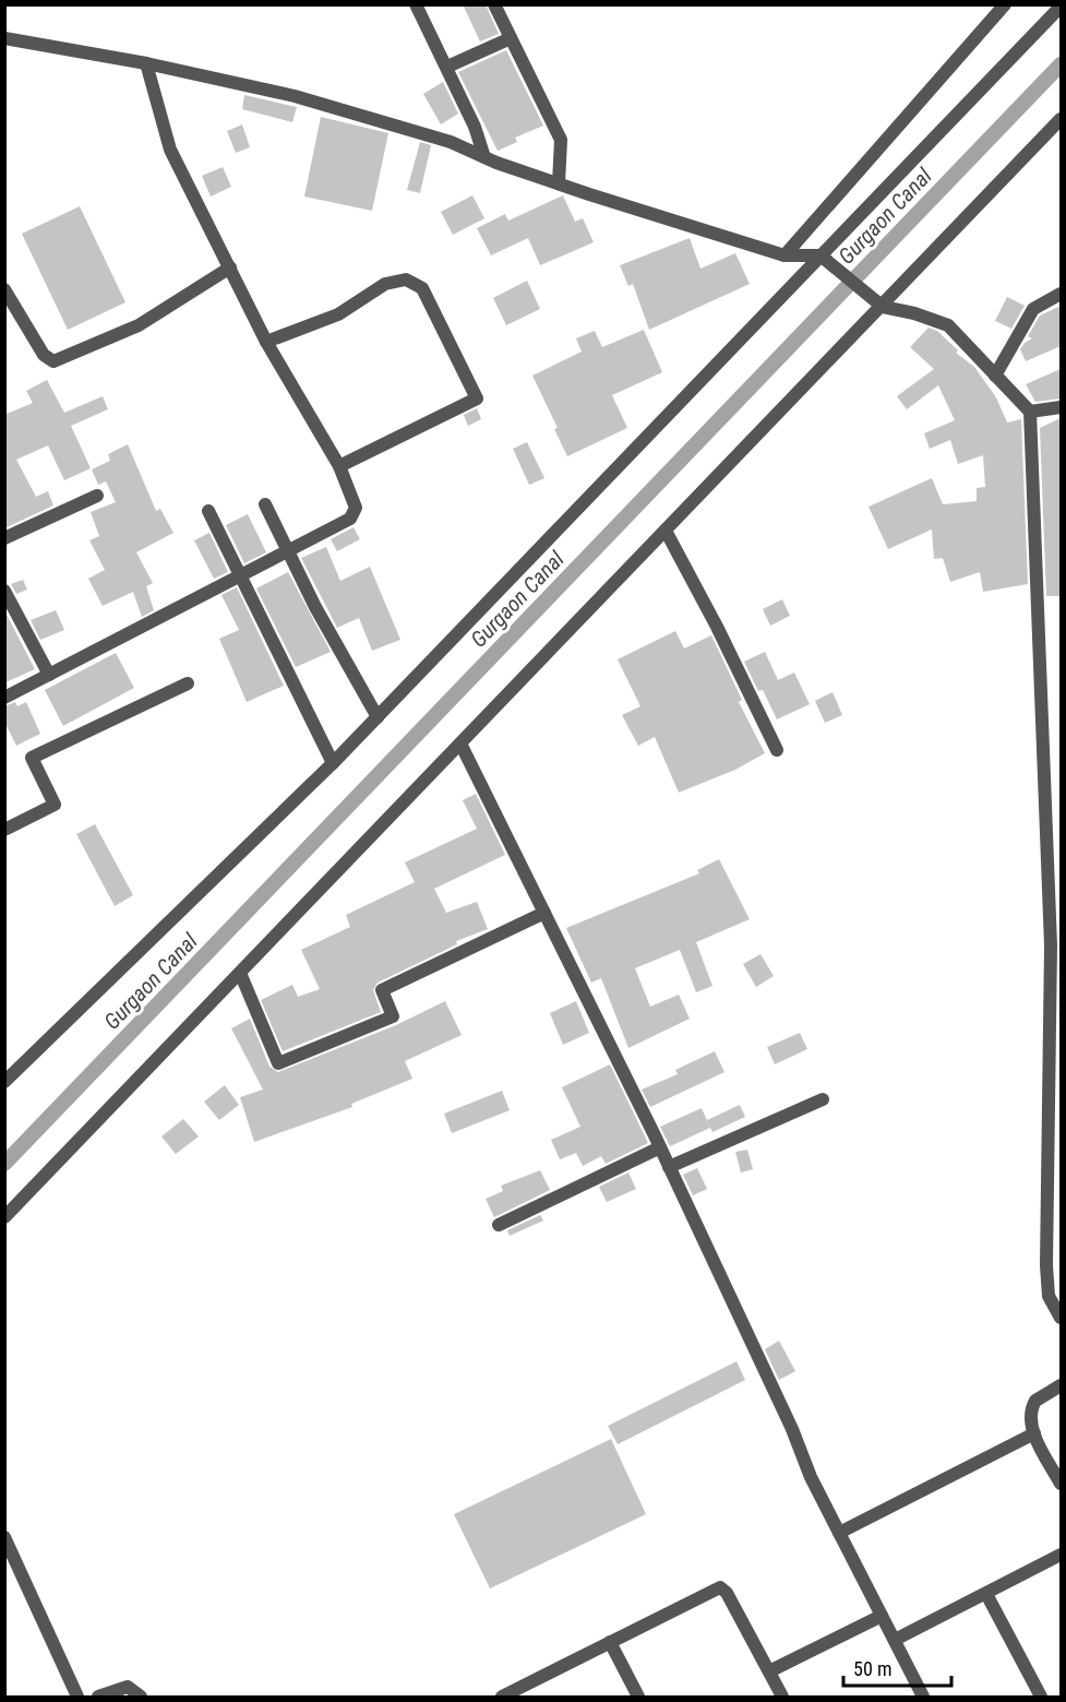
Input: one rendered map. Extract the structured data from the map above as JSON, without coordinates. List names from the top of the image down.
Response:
{
  "water": ["Gurgaon Canal"],
  "scale_bar": "50 m"
}
